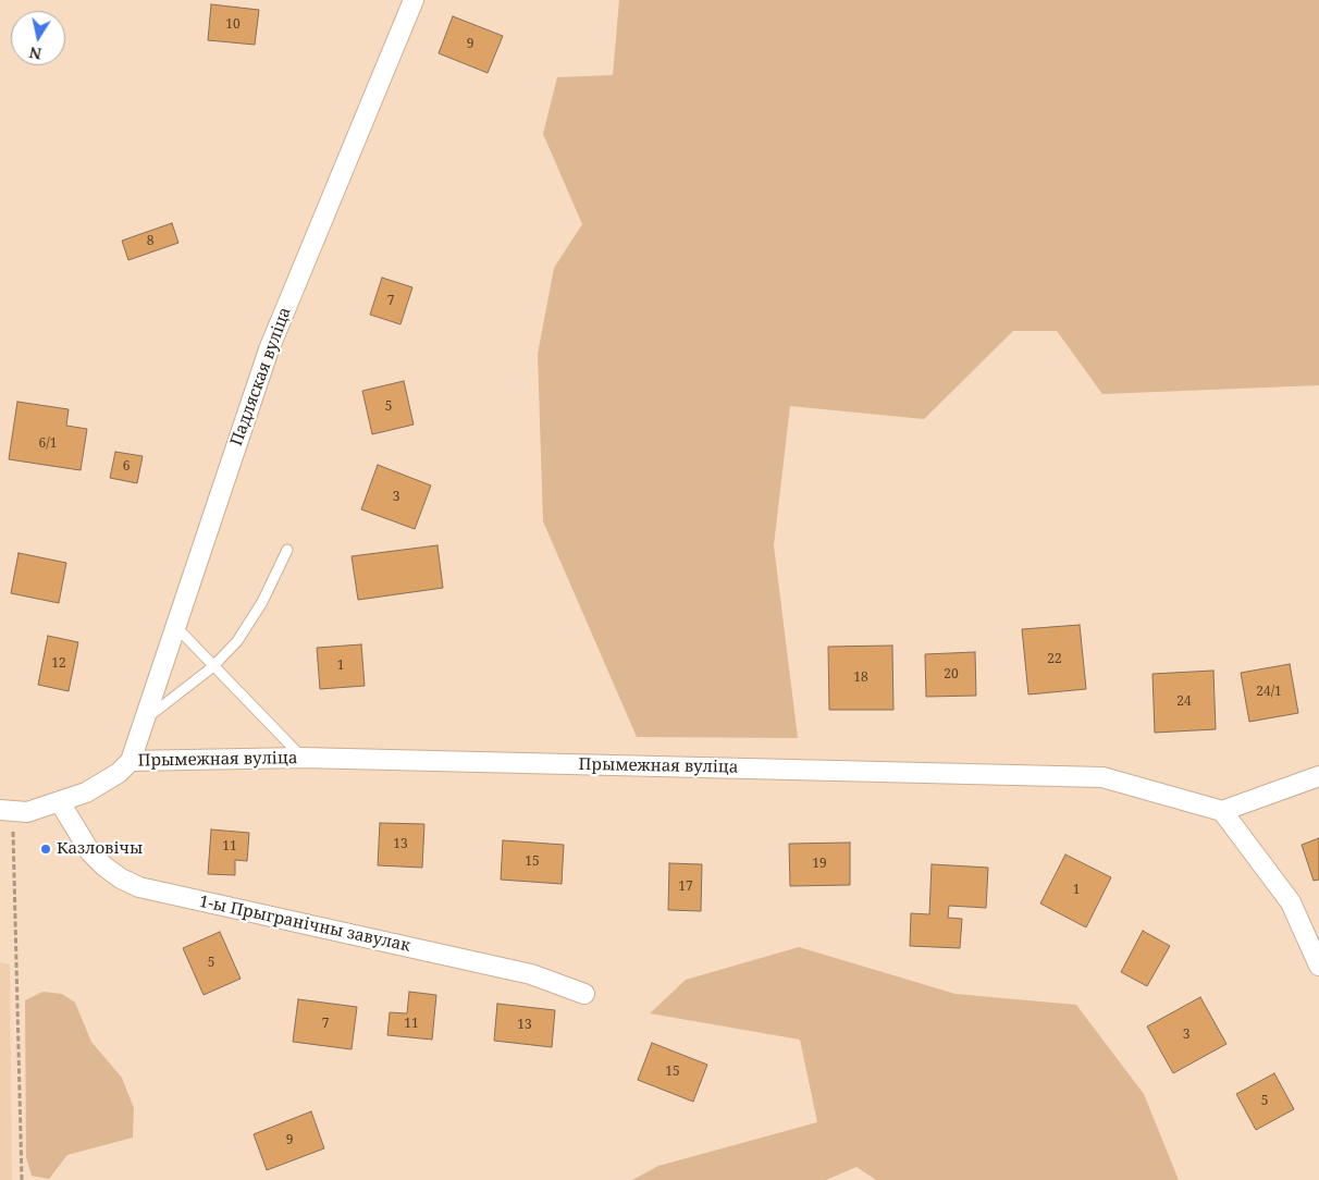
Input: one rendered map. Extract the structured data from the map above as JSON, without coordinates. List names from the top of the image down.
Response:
{
  "streets": {
    "street": ["Падляская вуліца", "Прымежная вуліца", "1-ы Прыгранічны завулак"]
  },
  "crossings": [
    ["Падляская вуліца", "Прымежная вуліца"],
    ["Прымежная вуліца", "1-ы Прыгранічны завулак"]
  ],
  "places": ["Казловічы"],
  "house_numbers": [
    "10",
    "9",
    "8",
    "7",
    "5",
    "6/1",
    "6",
    "3",
    "22",
    "12",
    "1",
    "20",
    "18",
    "24/1",
    "24",
    "13",
    "11",
    "15",
    "19",
    "17",
    "1",
    "5",
    "7",
    "11",
    "13",
    "3",
    "15",
    "5",
    "9"
  ],
  "north": "bottom"
}
